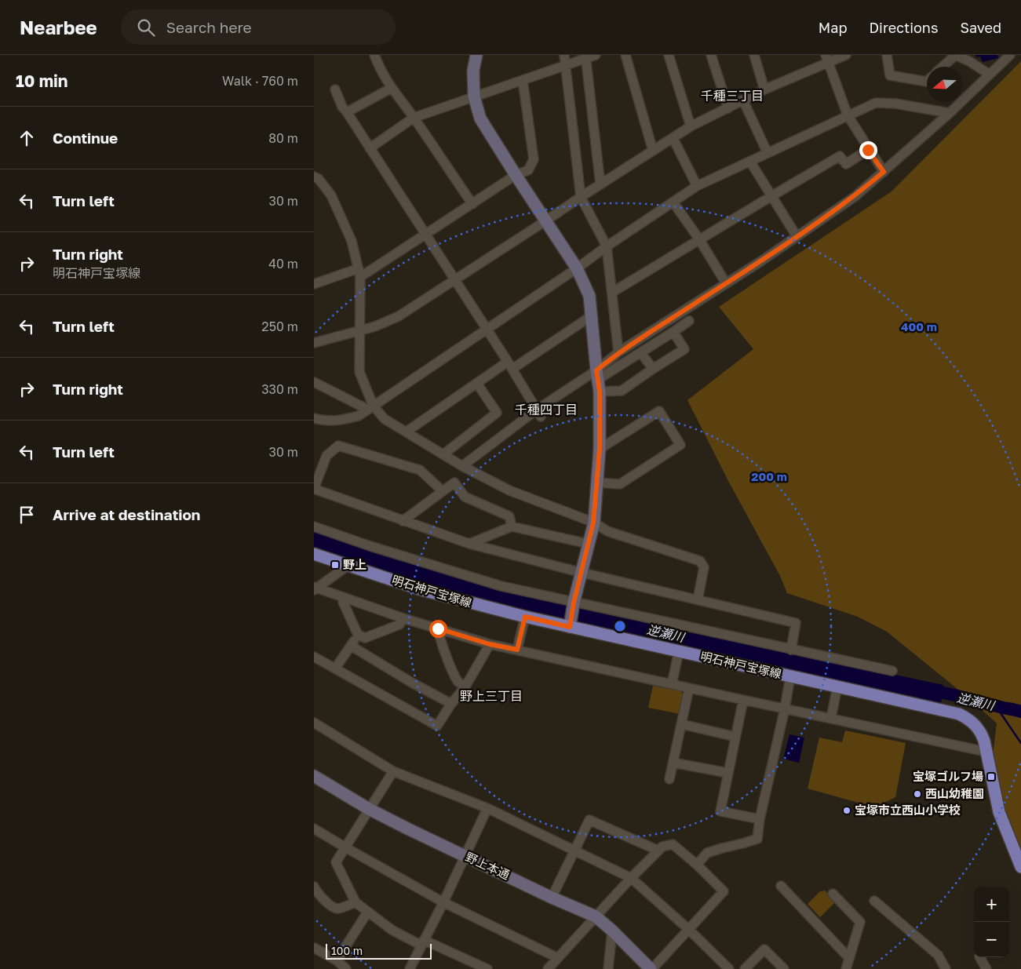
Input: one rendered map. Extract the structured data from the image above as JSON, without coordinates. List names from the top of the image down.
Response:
{
  "streets": {
    "main road": ["明石神戸宝塚線"],
    "street": ["野上本通"]
  },
  "districts": ["千種三丁目", "千種四丁目", "野上三丁目"],
  "water": ["逆瀬川"],
  "places": {
    "transit": ["野上", "宝塚ゴルフ場"],
    "other": ["西山幼稚園", "宝塚市立西山小学校"]
  },
  "scale_bar": "100 m",
  "north": "left",
  "page": {
    "header": "Nearbee",
    "search": "Search here",
    "nav": ["Map", "Directions", "Saved"],
    "heading": ["10 min", "Walk · 760 m"],
    "list": [
      ["Continue", "80 m"],
      ["Turn left", "30 m"],
      ["Turn right", "明石神戸宝塚線", "40 m"],
      ["Turn left", "250 m"],
      ["Turn right", "330 m"],
      ["Turn left", "30 m"],
      "Arrive at destination"
    ],
    "map_buttons": ["+", "−"],
    "scale": "100 m"
  },
  "rings": ["400 m", "200 m"]
}
